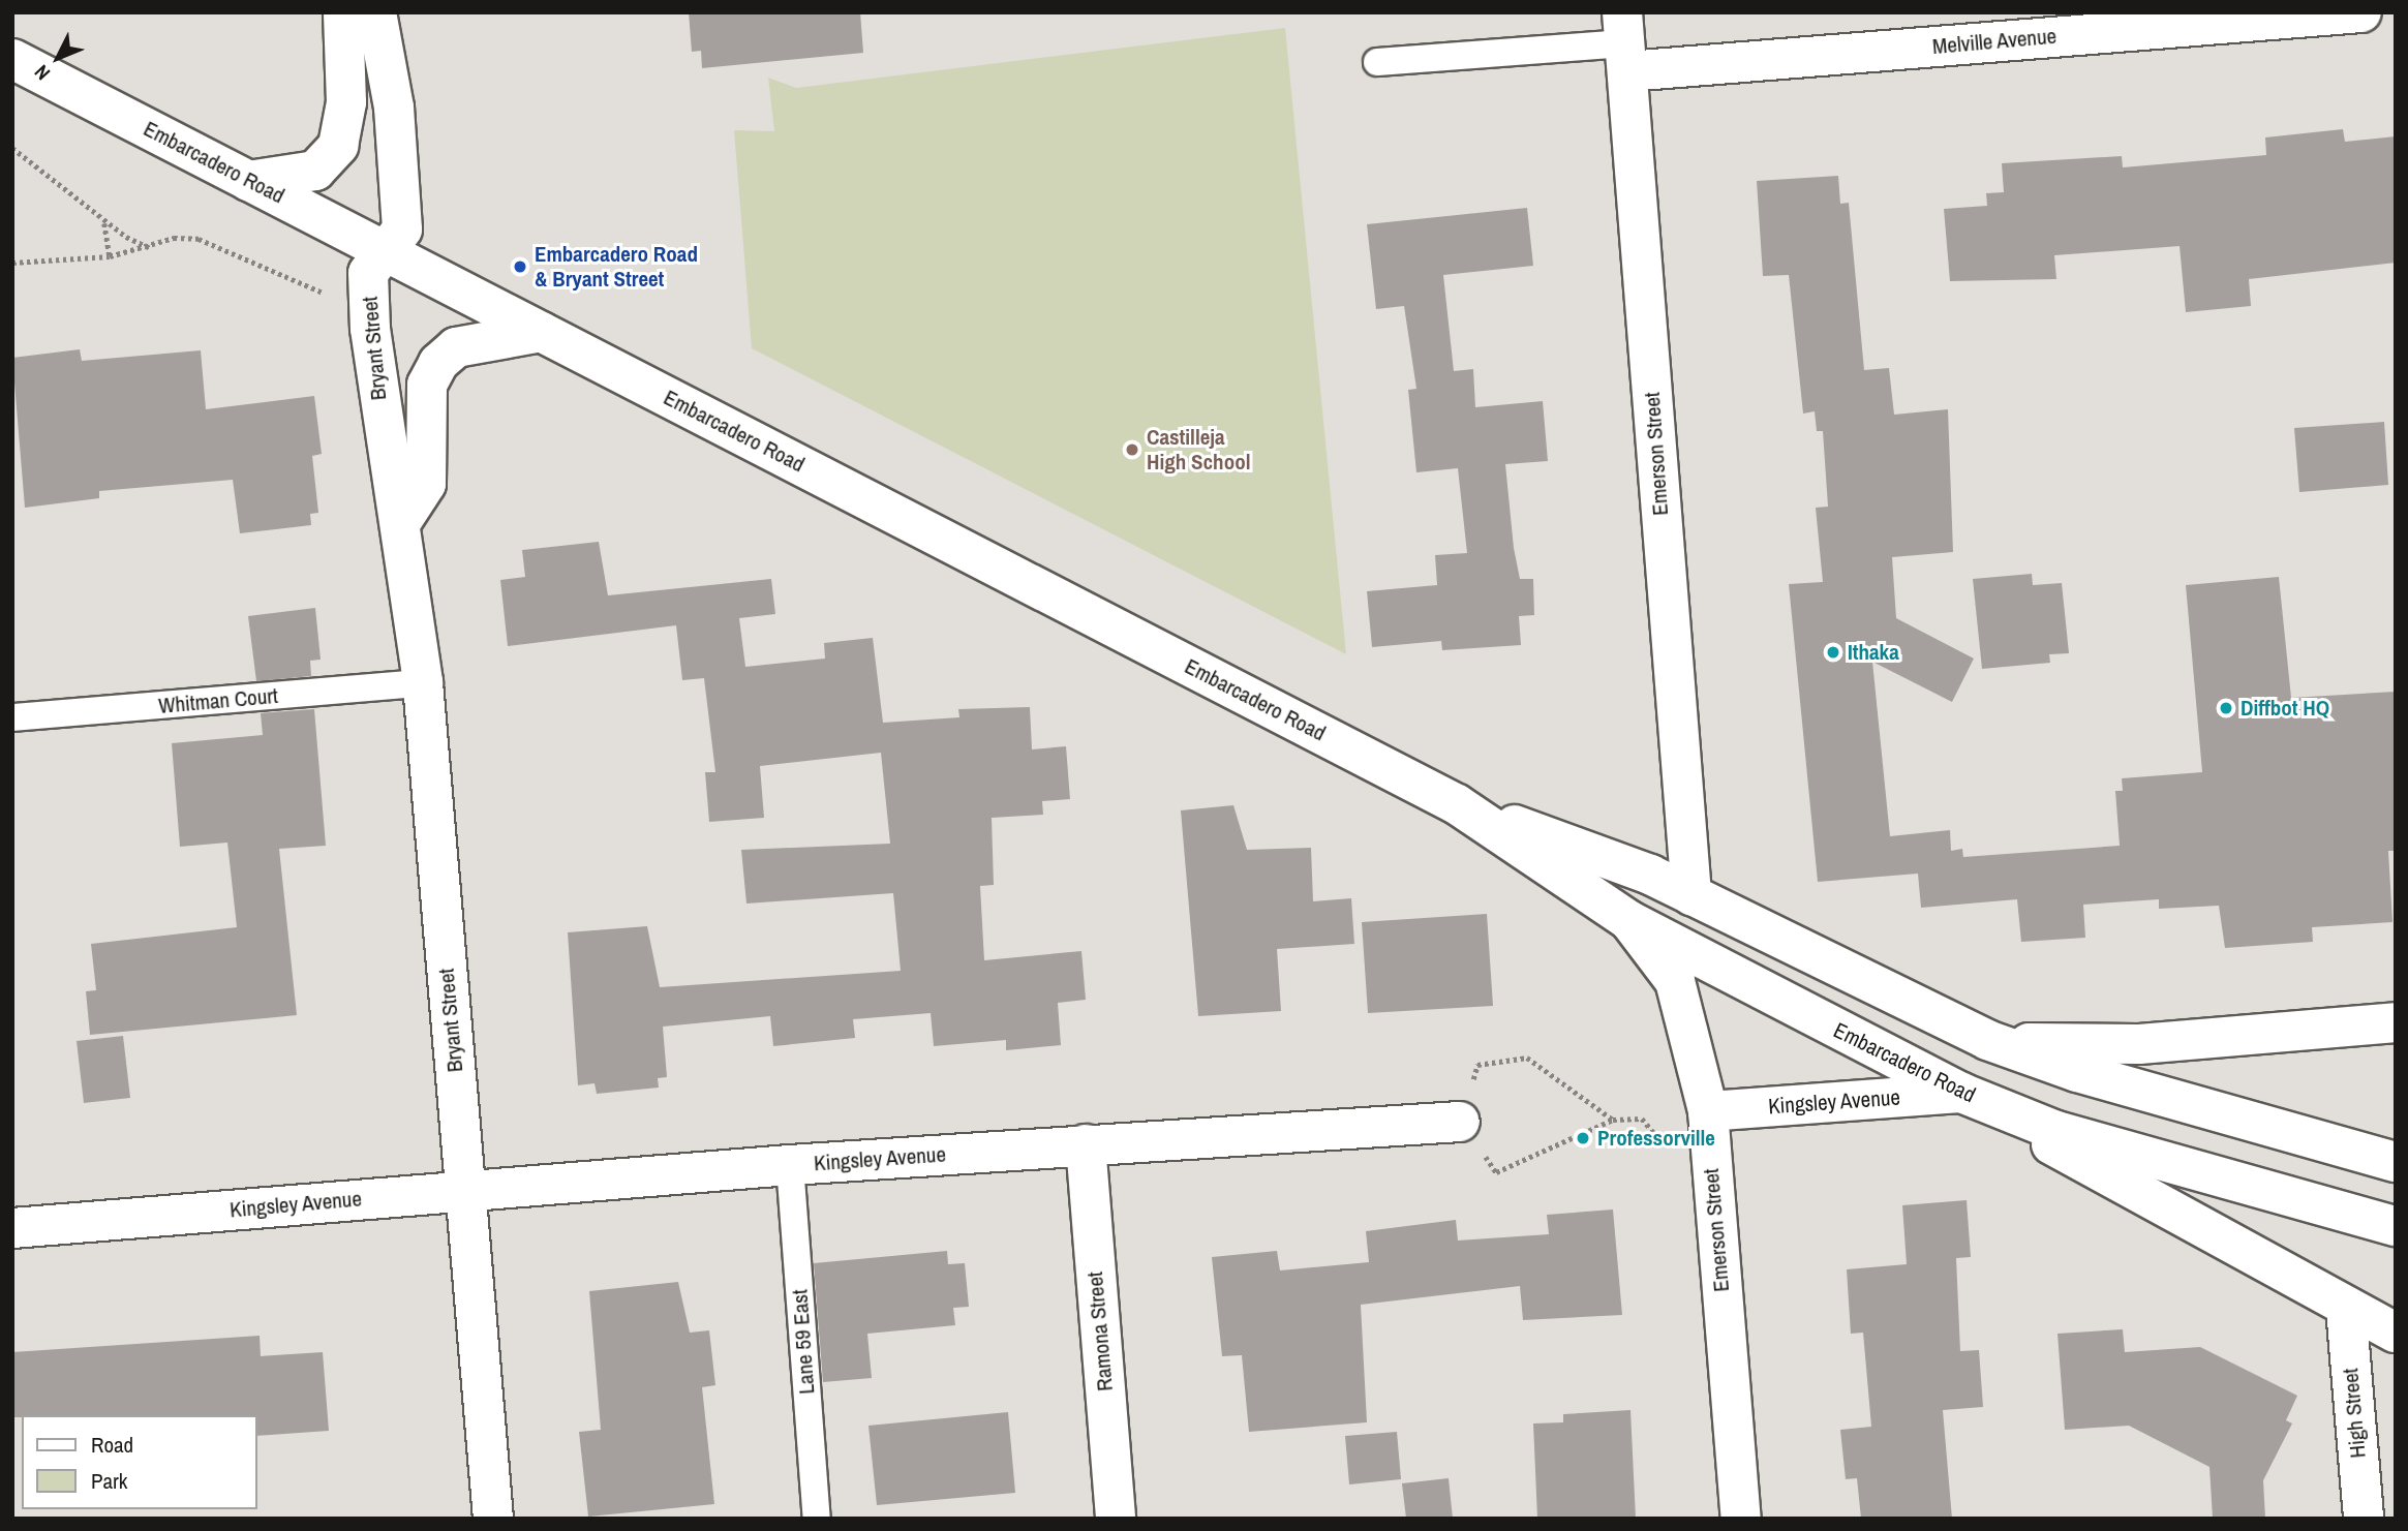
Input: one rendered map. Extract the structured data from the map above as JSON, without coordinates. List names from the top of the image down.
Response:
{
  "streets": {
    "street": [
      "Melville Avenue",
      "Embarcadero Road",
      "Bryant Street",
      "Emerson Street",
      "Kingsley Avenue",
      "Ramona Street",
      "High Street"
    ],
    "lane": ["Whitman Court", "Lane 59 East"]
  },
  "crossings": [
    ["Melville Avenue", "Emerson Street"],
    ["Embarcadero Road", "Bryant Street"],
    ["Embarcadero Road", "Emerson Street"],
    ["Embarcadero Road", "Kingsley Avenue"],
    ["Bryant Street", "Whitman Court"],
    ["Bryant Street", "Kingsley Avenue"],
    ["Emerson Street", "Kingsley Avenue"],
    ["Kingsley Avenue", "Ramona Street"],
    ["Kingsley Avenue", "Lane 59 East"]
  ],
  "places": [
    "Embarcadero Road & Bryant Street",
    "Castilleja High School",
    "Ithaka",
    "Diffbot HQ",
    "Professorville"
  ],
  "legend": ["Road", "Park"],
  "north": "bottom left"
}
